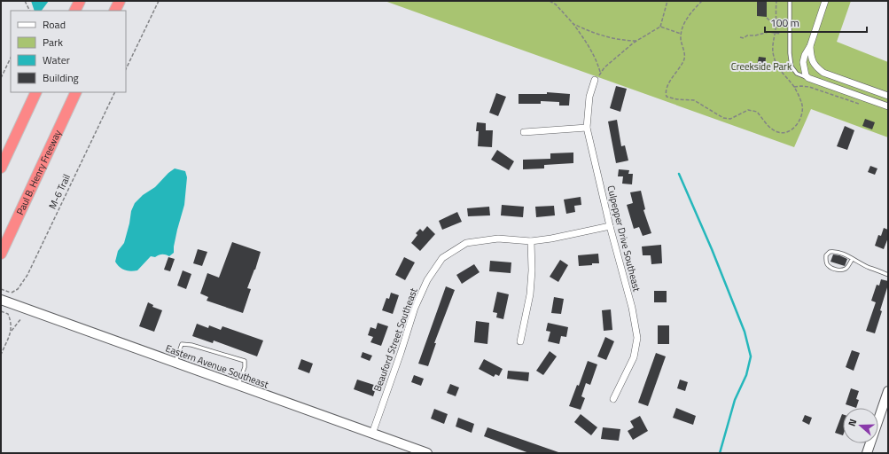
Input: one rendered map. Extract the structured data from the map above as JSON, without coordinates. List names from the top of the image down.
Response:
{
  "streets": {
    "highway": ["Paul B. Henry Freeway"],
    "street": ["Culpepper Drive Southeast", "Beauford Street Southeast", "Eastern Avenue Southeast"],
    "path": ["M-6 Trail"]
  },
  "crossings": [
    ["Culpepper Drive Southeast", "Beauford Street Southeast"],
    ["Beauford Street Southeast", "Eastern Avenue Southeast"]
  ],
  "parks": ["Creekside Park"],
  "legend": [
    "Road",
    "Park",
    "Water",
    "Building"
  ],
  "scale_bar": "100 m",
  "north": "left"
}
